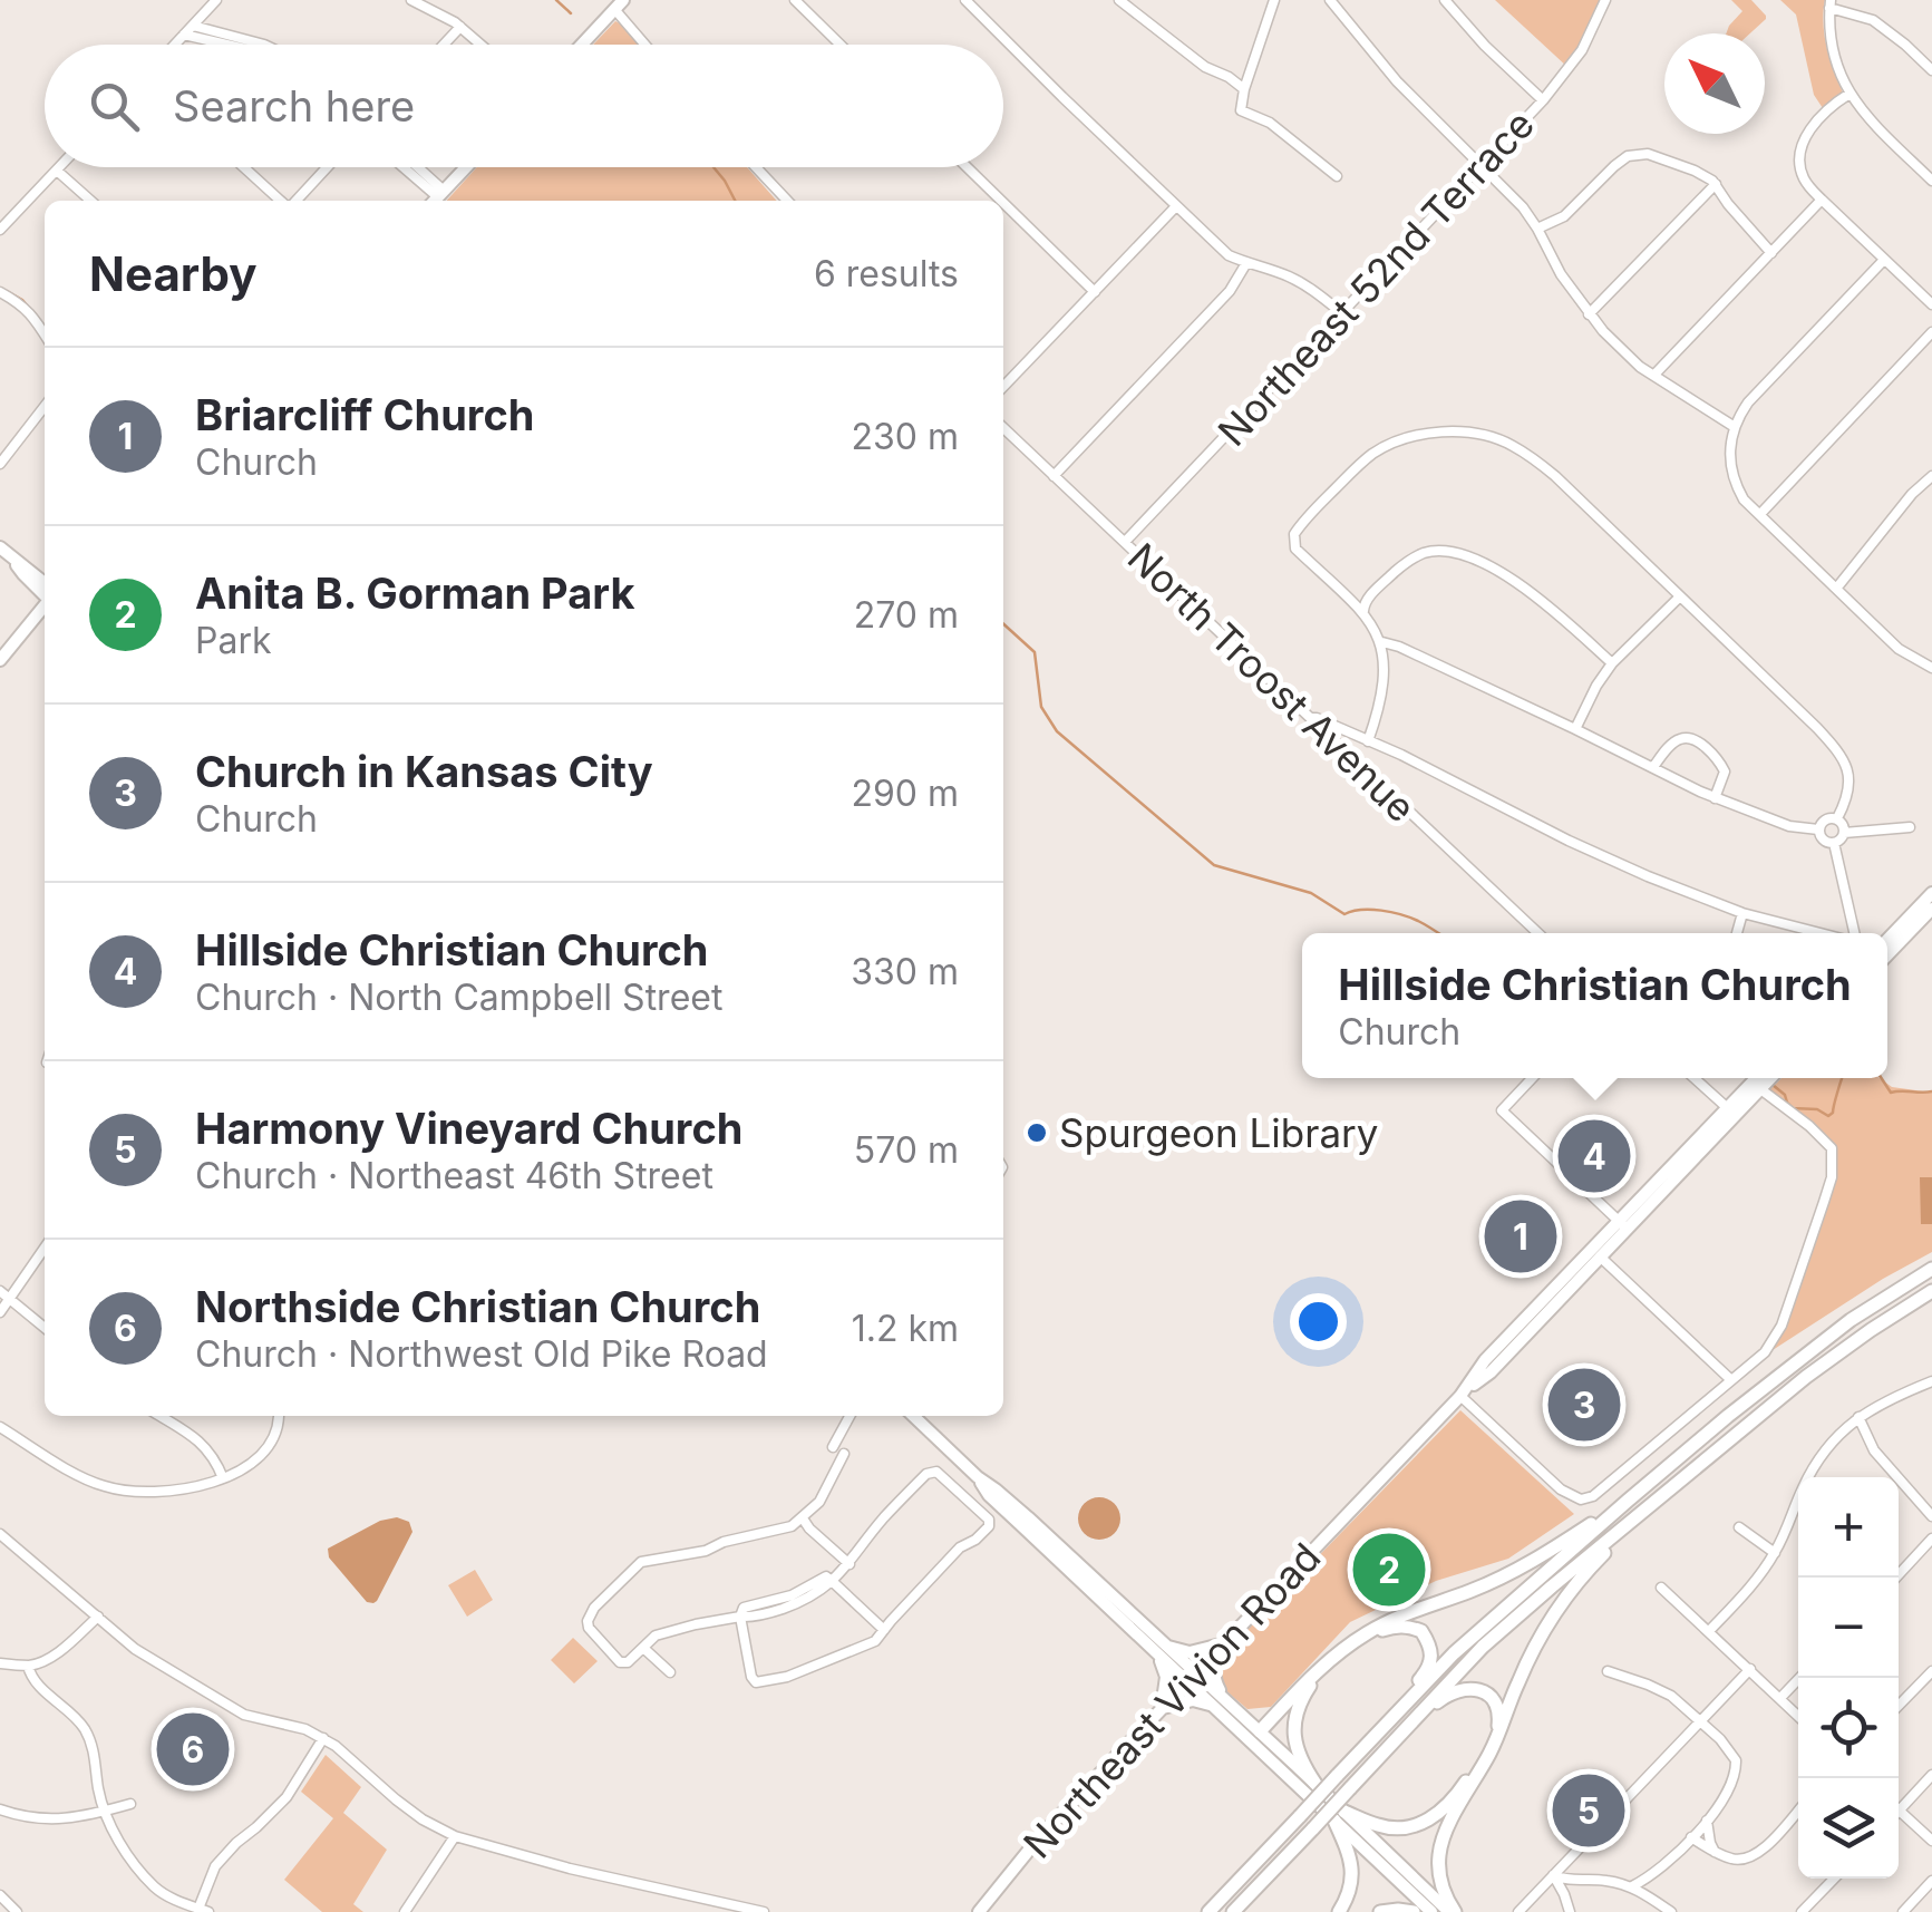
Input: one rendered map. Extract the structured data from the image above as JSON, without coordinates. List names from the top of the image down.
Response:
{
  "streets": {
    "main road": ["Northeast Vivion Road"],
    "street": ["Northeast 52nd Terrace", "North Troost Avenue"]
  },
  "crossings": [
    ["Northeast 52nd Terrace", "North Troost Avenue"]
  ],
  "places": ["Spurgeon Library"],
  "north": "top left",
  "page": {
    "search": "Search here",
    "heading": ["Nearby", "6 results"],
    "list": [
      {
        "mark": "1",
        "name": "Briarcliff Church",
        "note": "Church",
        "value": "230 m"
      },
      {
        "mark": "2",
        "name": "Anita B. Gorman Park",
        "note": "Park",
        "value": "270 m"
      },
      {
        "mark": "3",
        "name": "Church in Kansas City",
        "note": "Church",
        "value": "290 m"
      },
      {
        "mark": "4",
        "name": "Hillside Christian Church",
        "note": "Church · North Campbell Street",
        "value": "330 m"
      },
      {
        "mark": "5",
        "name": "Harmony Vineyard Church",
        "note": "Church · Northeast 46th Street",
        "value": "570 m"
      },
      {
        "mark": "6",
        "name": "Northside Christian Church",
        "note": "Church · Northwest Old Pike Road",
        "value": "1.2 km"
      }
    ],
    "popup": ["Hillside Christian Church", "Church"],
    "pins": [
      "4",
      "1",
      "3",
      "2",
      "6",
      "5"
    ],
    "map_buttons": ["+", "−"]
  }
}
